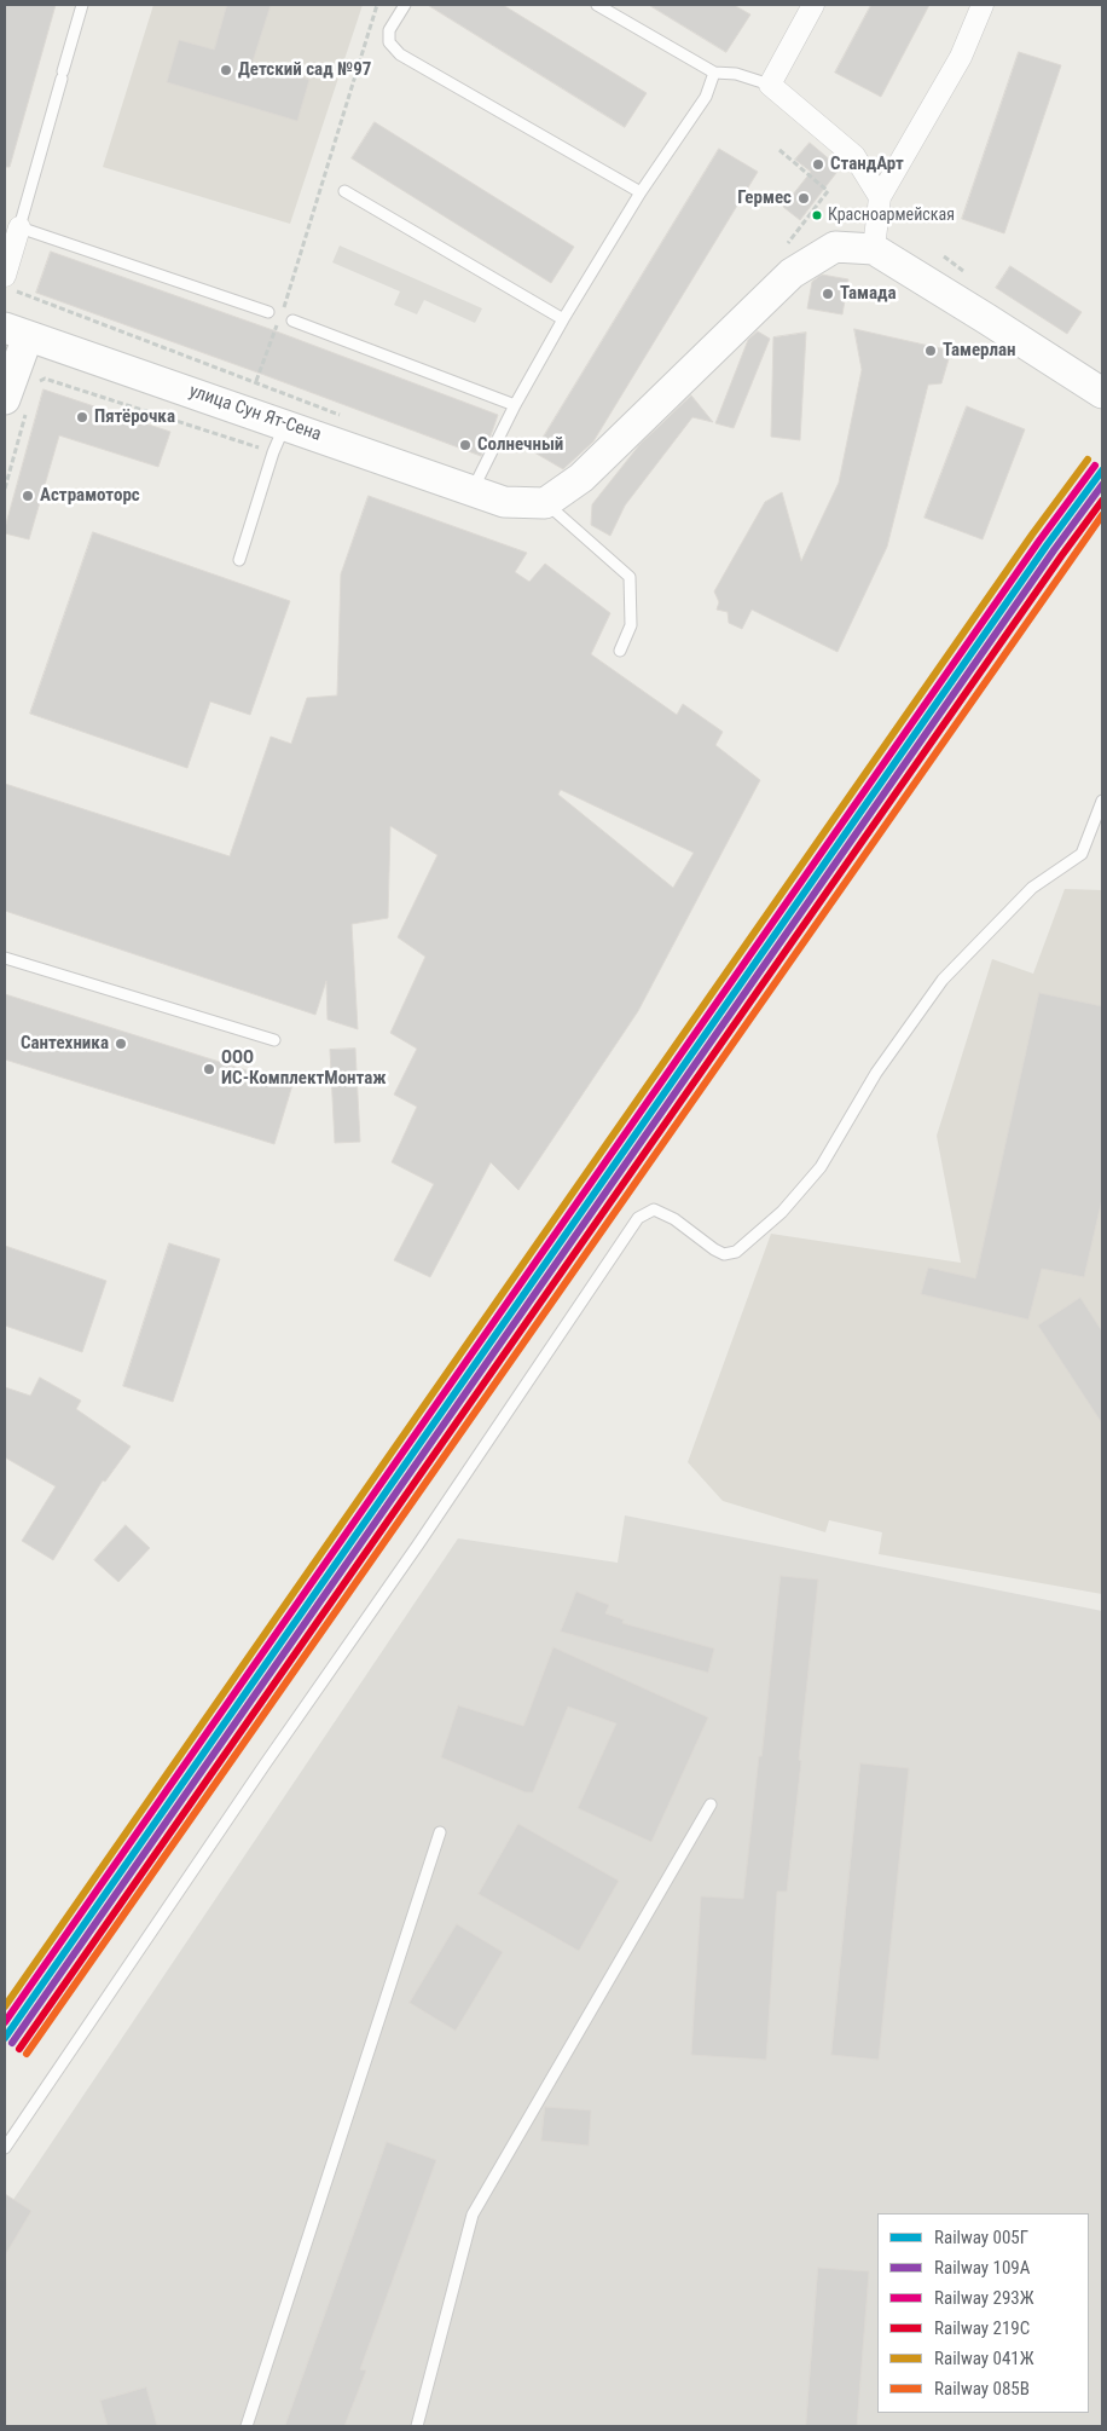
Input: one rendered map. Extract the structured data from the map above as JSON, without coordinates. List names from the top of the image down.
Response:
{
  "streets": {
    "main road": ["улица Сун Ят-Сена"]
  },
  "places": [
    "Детский сад №97",
    "СтандАрт",
    "Гермес",
    "Красноармейская",
    "Тамада",
    "Тамерлан",
    "Пятёрочка",
    "Солнечный",
    "Астрамоторс",
    "Сантехника",
    "ООО ИС-КомплектМонтаж"
  ],
  "lines": [
    "rail line 041Ж",
    "rail line 293Ж",
    "rail line 005Г",
    "rail line 109А",
    "rail line 219С",
    "rail line 085В"
  ],
  "legend": [
    "Railway 005Г",
    "Railway 109А",
    "Railway 293Ж",
    "Railway 219С",
    "Railway 041Ж",
    "Railway 085В"
  ]
}
